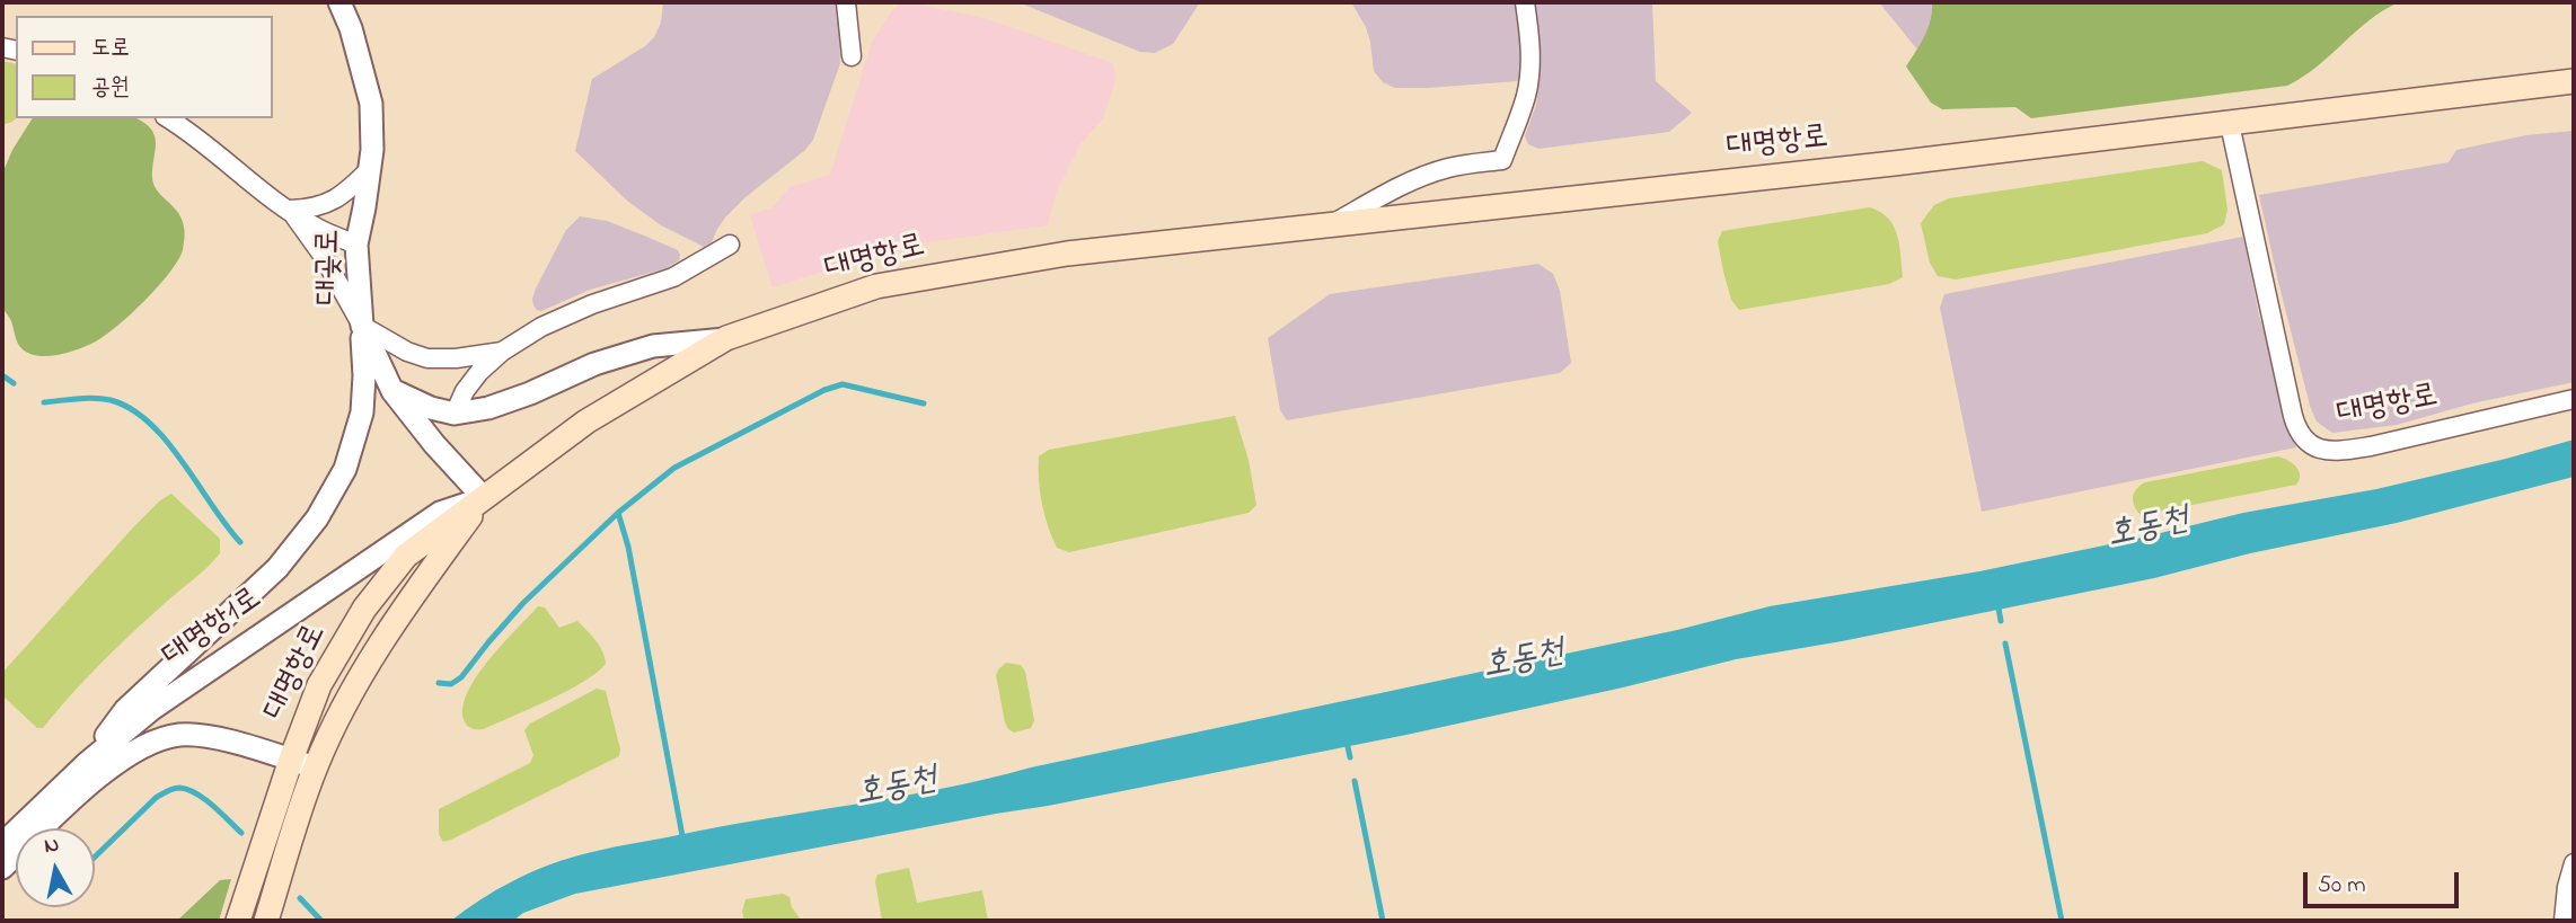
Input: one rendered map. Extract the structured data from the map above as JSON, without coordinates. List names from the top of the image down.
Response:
{
  "streets": {
    "main road": ["대명항로"],
    "street": ["대곶로", "대명항1로"]
  },
  "crossings": [
    ["대명항로", "대곶로"],
    ["대명항로", "대명항1로"],
    ["대곶로", "대명항1로"]
  ],
  "water": ["호동천"],
  "legend": ["도로", "공원"],
  "scale_bar": "50 m",
  "north": "top"
}
